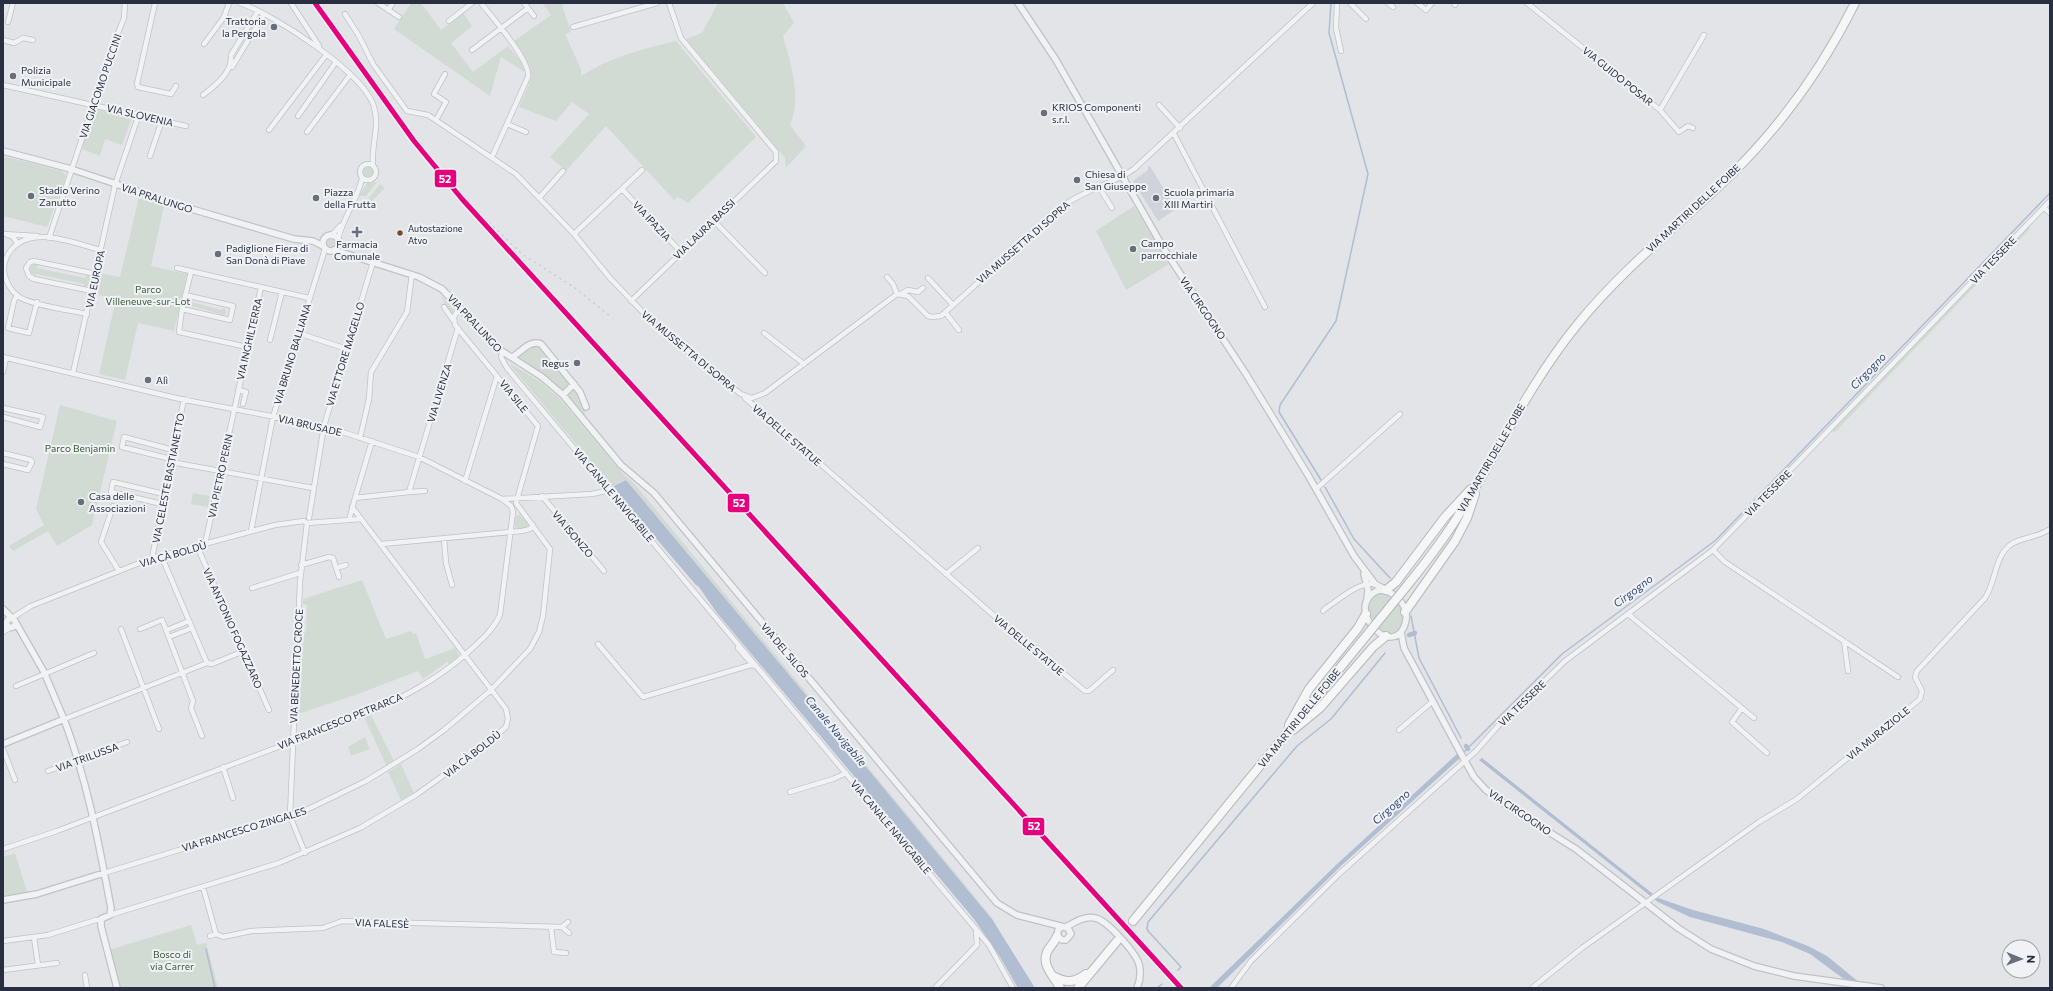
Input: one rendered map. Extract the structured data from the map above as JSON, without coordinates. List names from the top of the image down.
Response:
{
  "streets": {
    "highway": ["VIA MARTIRI DELLE FOIBE"],
    "street": [
      "VIA GUIDO POSAR",
      "VIA GIACOMO PUCCINI",
      "VIA SLOVENIA",
      "VIA PRALUNGO",
      "VIA IPAZIA",
      "VIA LAURA BASSI",
      "VIA MUSSETTA DI SOPRA",
      "VIA TESSERE",
      "VIA EUROPA",
      "VIA CIRGOGNO",
      "VIA INGHILTERRA",
      "VIA BRUNO BALLIANA",
      "VIA ETTORE MAGELLO",
      "VIA LIVENZA",
      "VIA SILE",
      "VIA BRUSADE",
      "VIA DELLE STATUE",
      "VIA PIETRO PERIN",
      "VIA CELESTE BASTIANETTO",
      "VIA CANALE NAVIGABILE",
      "VIA ISONZO",
      "VIA CÀ BOLDÙ",
      "VIA ANTONIO FOGAZZARO",
      "VIA DEL SILOS",
      "VIA BENEDETTO CROCE",
      "VIA FRANCESCO PETRARCA",
      "VIA MURAZIOLE",
      "VIA TRILUSSA",
      "VIA FRANCESCO ZINGALES",
      "VIA FALESÈ"
    ]
  },
  "crossings": [
    ["VIA GIACOMO PUCCINI", "VIA SLOVENIA"],
    ["VIA GIACOMO PUCCINI", "VIA PRALUNGO"],
    ["VIA SLOVENIA", "VIA EUROPA"],
    ["VIA PRALUNGO", "VIA EUROPA"],
    ["VIA PRALUNGO", "VIA BRUNO BALLIANA"],
    ["VIA PRALUNGO", "VIA ETTORE MAGELLO"],
    ["VIA PRALUNGO", "VIA CANALE NAVIGABILE"],
    ["VIA PRALUNGO", "VIA DEL SILOS"],
    ["VIA IPAZIA", "VIA LAURA BASSI"],
    ["VIA LAURA BASSI", "VIA MUSSETTA DI SOPRA"],
    ["VIA MUSSETTA DI SOPRA", "VIA CIRGOGNO"],
    ["VIA MUSSETTA DI SOPRA", "VIA DELLE STATUE"],
    ["VIA TESSERE", "VIA CIRGOGNO"],
    ["VIA EUROPA", "VIA BRUSADE"],
    ["VIA CIRGOGNO", "VIA MURAZIOLE"],
    ["VIA INGHILTERRA", "VIA BRUSADE"],
    ["VIA INGHILTERRA", "VIA PIETRO PERIN"],
    ["VIA BRUNO BALLIANA", "VIA BRUSADE"],
    ["VIA BRUNO BALLIANA", "VIA CÀ BOLDÙ"],
    ["VIA ETTORE MAGELLO", "VIA BRUSADE"],
    ["VIA ETTORE MAGELLO", "VIA CÀ BOLDÙ"],
    ["VIA ETTORE MAGELLO", "VIA BENEDETTO CROCE"],
    ["VIA LIVENZA", "VIA SILE"],
    ["VIA LIVENZA", "VIA BRUSADE"],
    ["VIA SILE", "VIA BRUSADE"],
    ["VIA SILE", "VIA FRANCESCO ZINGALES"],
    ["VIA BRUSADE", "VIA PIETRO PERIN"],
    ["VIA BRUSADE", "VIA CELESTE BASTIANETTO"],
    ["VIA BRUSADE", "VIA CANALE NAVIGABILE"],
    ["VIA BRUSADE", "VIA ISONZO"],
    ["VIA BRUSADE", "VIA FRANCESCO ZINGALES"],
    ["VIA PIETRO PERIN", "VIA CÀ BOLDÙ"],
    ["VIA CELESTE BASTIANETTO", "VIA CÀ BOLDÙ"],
    ["VIA CÀ BOLDÙ", "VIA ANTONIO FOGAZZARO"],
    ["VIA CÀ BOLDÙ", "VIA BENEDETTO CROCE"],
    ["VIA CÀ BOLDÙ", "VIA FRANCESCO PETRARCA"],
    ["VIA CÀ BOLDÙ", "VIA FRANCESCO ZINGALES"],
    ["VIA BENEDETTO CROCE", "VIA FRANCESCO PETRARCA"],
    ["VIA BENEDETTO CROCE", "VIA FRANCESCO ZINGALES"]
  ],
  "water": ["Cirgogno", "Canale Navigabile"],
  "parks": ["Parco Villeneuve-sur-Lot", "Parco Benjamin", "Bosco di via Carrer"],
  "places": {
    "other": [
      "Trattoria la Pergola",
      "Polizia Municipale",
      "KRIOS Componenti s.r.l.",
      "Chiesa di San Giuseppe",
      "Stadio Verino Zanutto",
      "Piazza della Frutta",
      "Scuola primaria XIII Martiri",
      "Autostazione Atvo",
      "Campo parrocchiale",
      "Padiglione Fiera di San Donà di Piave",
      "Regus",
      "Alì",
      "Casa delle Associazioni"
    ],
    "health": ["Farmacia Comunale"]
  },
  "lines": ["transit line 52"],
  "north": "right"
}
